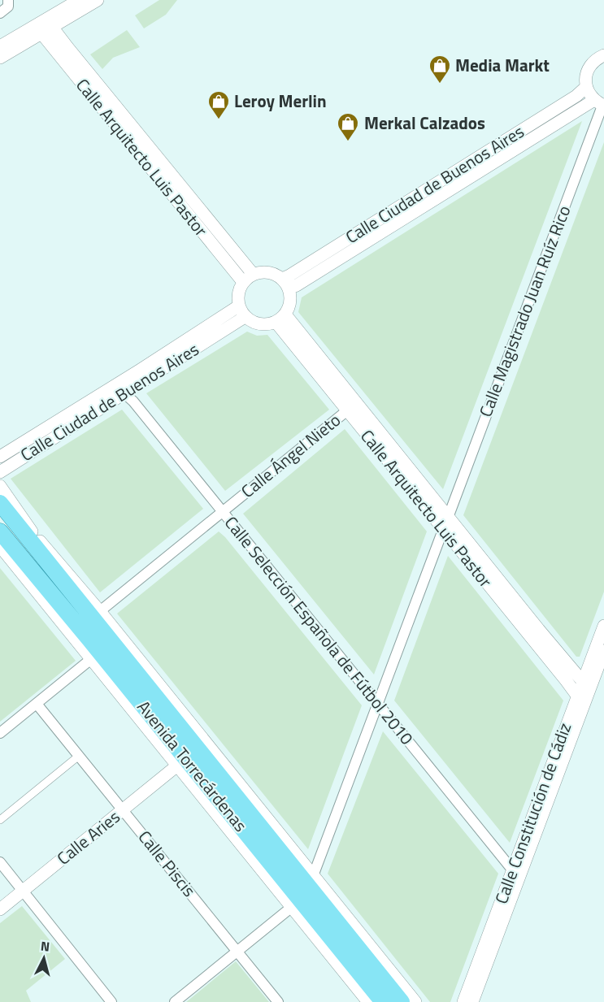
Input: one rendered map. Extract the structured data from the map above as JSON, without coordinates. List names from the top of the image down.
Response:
{
  "streets": {
    "main road": ["Avenida Torrecárdenas"],
    "street": [
      "Calle Arquitecto Luis Pastor",
      "Calle Ciudad de Buenos Aires",
      "Calle Magistrado Juan Ruíz Rico",
      "Calle Ángel Nieto",
      "Calle Selección Española de Fútbol 2010",
      "Calle Constitución de Cádiz",
      "Calle Aries",
      "Calle Piscis"
    ]
  },
  "crossings": [
    ["Calle Arquitecto Luis Pastor", "Calle Ciudad de Buenos Aires"],
    ["Calle Arquitecto Luis Pastor", "Calle Magistrado Juan Ruíz Rico"],
    ["Calle Arquitecto Luis Pastor", "Calle Ángel Nieto"],
    ["Calle Arquitecto Luis Pastor", "Calle Constitución de Cádiz"],
    ["Calle Ciudad de Buenos Aires", "Calle Magistrado Juan Ruíz Rico"],
    ["Calle Ciudad de Buenos Aires", "Calle Selección Española de Fútbol 2010"],
    ["Calle Ángel Nieto", "Calle Selección Española de Fútbol 2010"],
    ["Calle Ángel Nieto", "Avenida Torrecárdenas"],
    ["Calle Selección Española de Fútbol 2010", "Calle Constitución de Cádiz"],
    ["Avenida Torrecárdenas", "Calle Aries"],
    ["Calle Aries", "Calle Piscis"]
  ],
  "places": {
    "shop": ["Media Markt", "Leroy Merlin", "Merkal Calzados"]
  },
  "north": "top"
}
